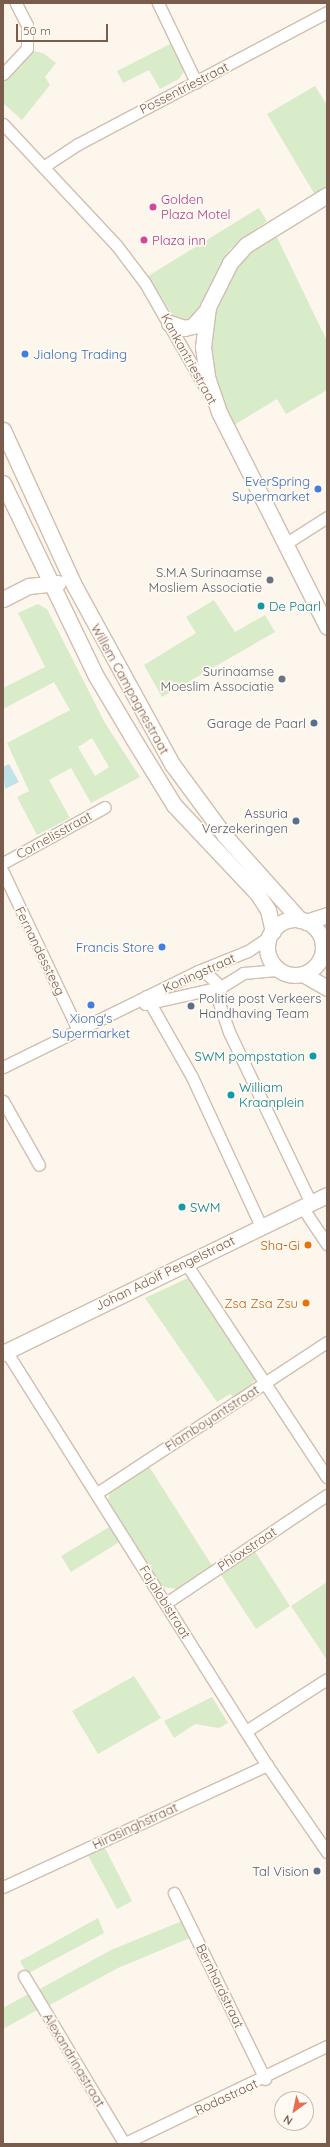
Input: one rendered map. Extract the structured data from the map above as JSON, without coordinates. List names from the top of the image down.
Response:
{
  "streets": {
    "main road": ["Kankantriestraat", "Willem Campagnestraat", "Johan Adolf Pengelstraat"],
    "street": [
      "Possentriestraat",
      "Cornelisstraat",
      "Fernandessteeg",
      "Koningstraat",
      "Flamboyantstraat",
      "Phloxstraat",
      "Fajalobistraat",
      "Hirasinghstraat",
      "Bernhardstraat",
      "Alexandrinastraat",
      "Rodastraat"
    ]
  },
  "crossings": [
    ["Possentriestraat", "Kankantriestraat"],
    ["Willem Campagnestraat", "Koningstraat"],
    ["Fernandessteeg", "Koningstraat"],
    ["Johan Adolf Pengelstraat", "Fajalobistraat"],
    ["Flamboyantstraat", "Fajalobistraat"],
    ["Phloxstraat", "Fajalobistraat"],
    ["Fajalobistraat", "Hirasinghstraat"],
    ["Bernhardstraat", "Rodastraat"],
    ["Alexandrinastraat", "Rodastraat"]
  ],
  "places": [
    "Golden Plaza Motel",
    "Plaza inn",
    "Jialong Trading",
    "EverSpring Supermarket",
    "S.M.A Surinaamse Mosliem Associatie",
    "De Paarl",
    "Surinaamse Moeslim Associatie",
    "Garage de Paarl",
    "Assuria Verzekeringen",
    "Francis Store",
    "Xiong's Supermarket",
    "Politie post Verkeers Handhaving Team",
    "SWM pompstation",
    "William Kraanplein",
    "SWM",
    "Sha-Gi",
    "Zsa Zsa Zsu",
    "Tal Vision"
  ],
  "scale_bar": "50 m",
  "north": "bottom left"
}
